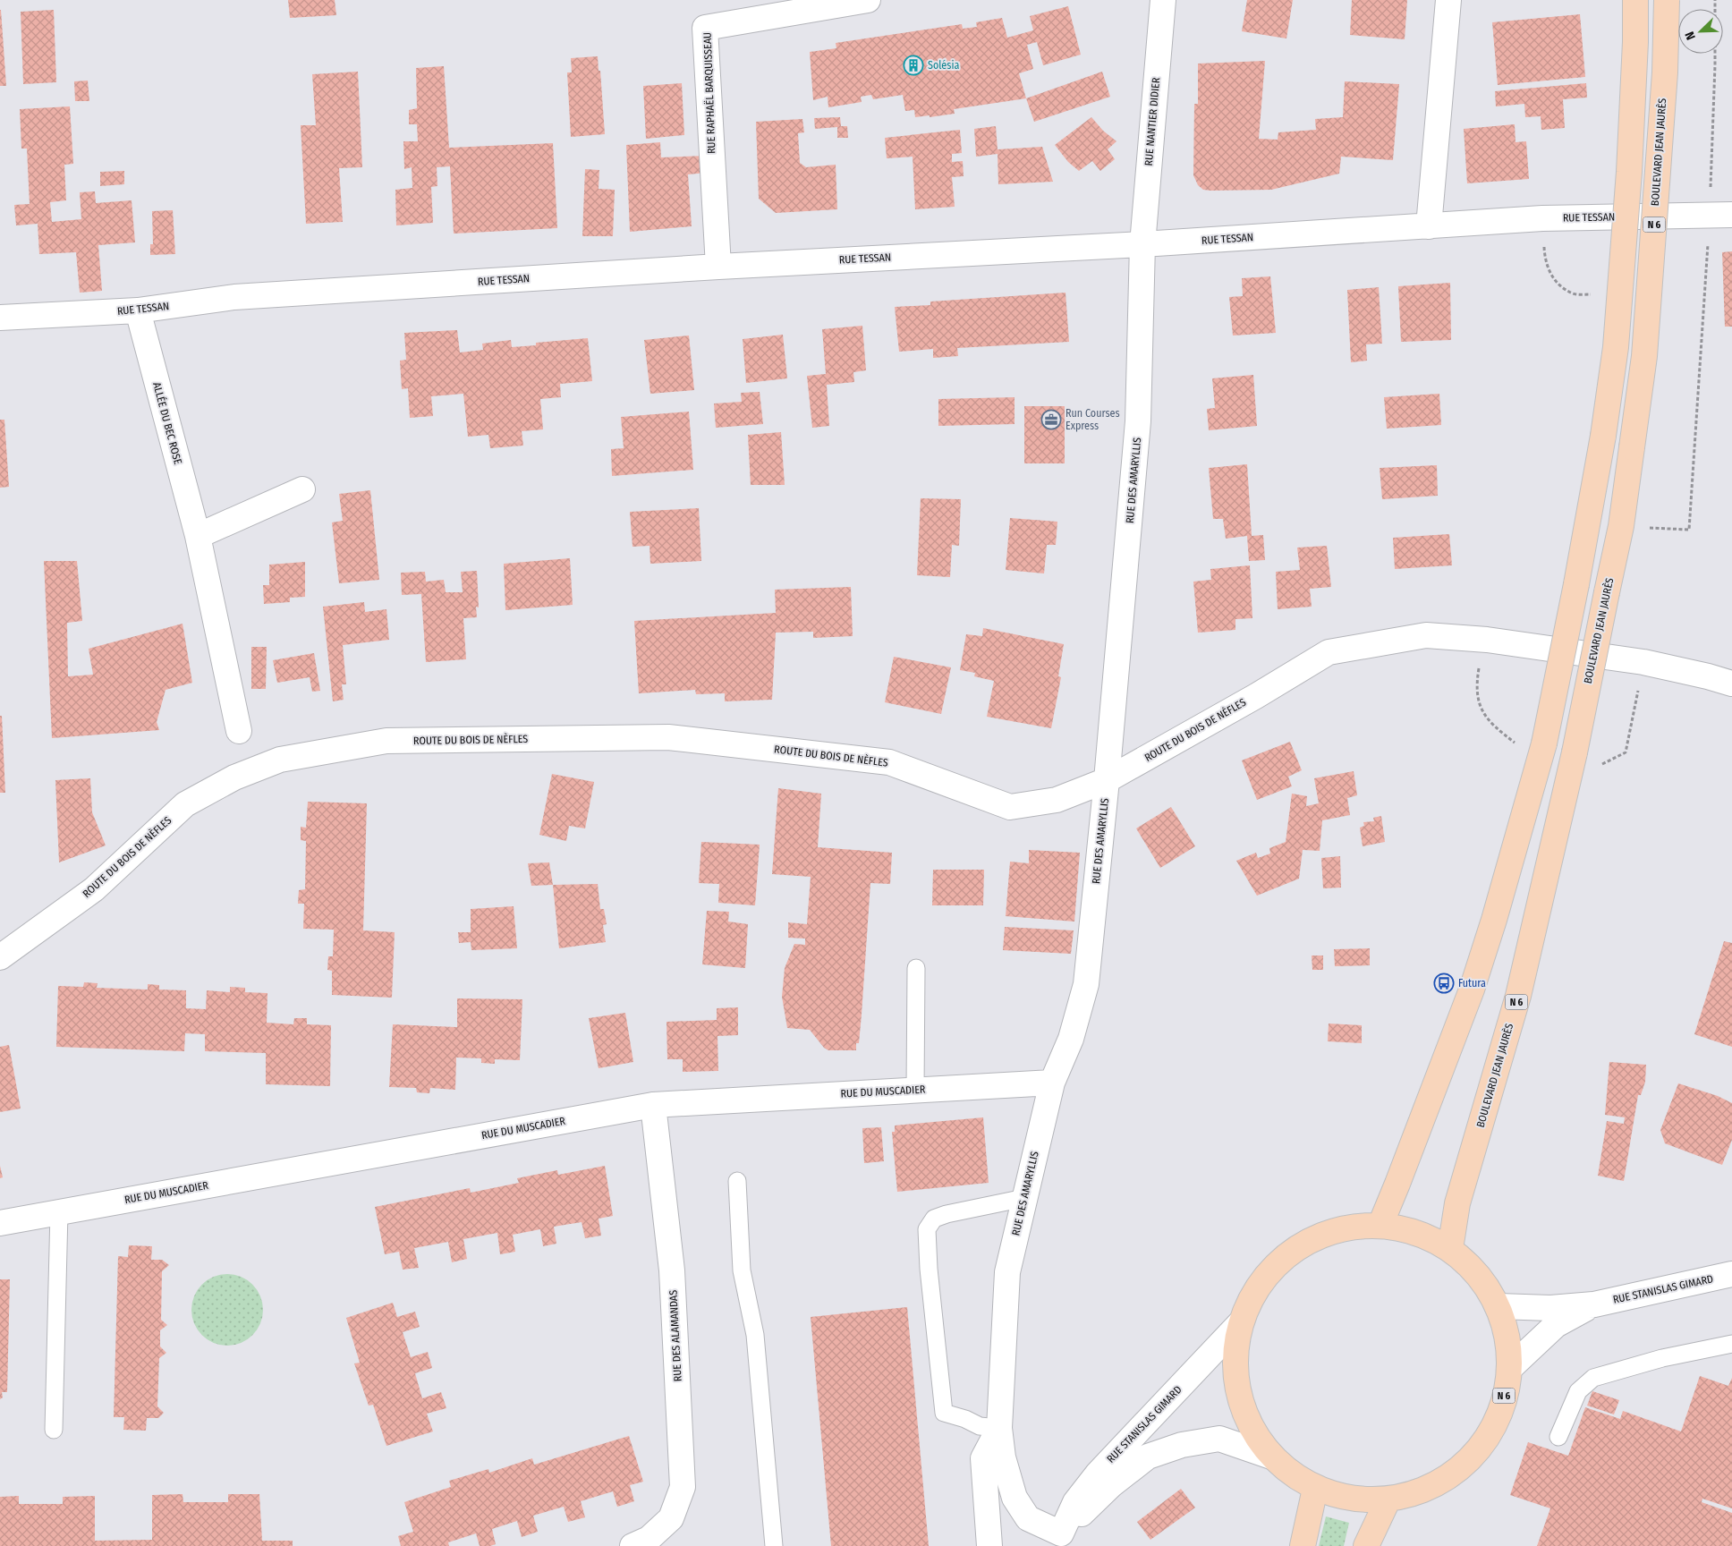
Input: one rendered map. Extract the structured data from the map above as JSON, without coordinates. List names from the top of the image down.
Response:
{
  "streets": {
    "main road": ["BOULEVARD JEAN JAURÈS", "N 6"],
    "street": [
      "RUE RAPHAËL BARQUISSEAU",
      "RUE NANTIER DIDIER",
      "RUE TESSAN",
      "ALLÉE DU BEC ROSE",
      "RUE DES AMARYLLIS",
      "ROUTE DU BOIS DE NÈFLES",
      "RUE DU MUSCADIER",
      "RUE STANISLAS GIMARD",
      "RUE DES ALAMANDAS"
    ]
  },
  "crossings": [
    ["RUE RAPHAËL BARQUISSEAU", "RUE TESSAN"],
    ["RUE NANTIER DIDIER", "RUE TESSAN"],
    ["RUE NANTIER DIDIER", "RUE DES AMARYLLIS"],
    ["BOULEVARD JEAN JAURÈS", "N 6"],
    ["RUE TESSAN", "ALLÉE DU BEC ROSE"],
    ["RUE TESSAN", "RUE DES AMARYLLIS"],
    ["N 6", "RUE STANISLAS GIMARD"],
    ["RUE DES AMARYLLIS", "ROUTE DU BOIS DE NÈFLES"],
    ["RUE DES AMARYLLIS", "RUE DU MUSCADIER"],
    ["RUE DES AMARYLLIS", "RUE STANISLAS GIMARD"],
    ["RUE DU MUSCADIER", "RUE DES ALAMANDAS"]
  ],
  "places": {
    "building": ["Solésia"],
    "office": ["Run Courses Express"],
    "bus stop": ["Futura"]
  },
  "north": "bottom left"
}
